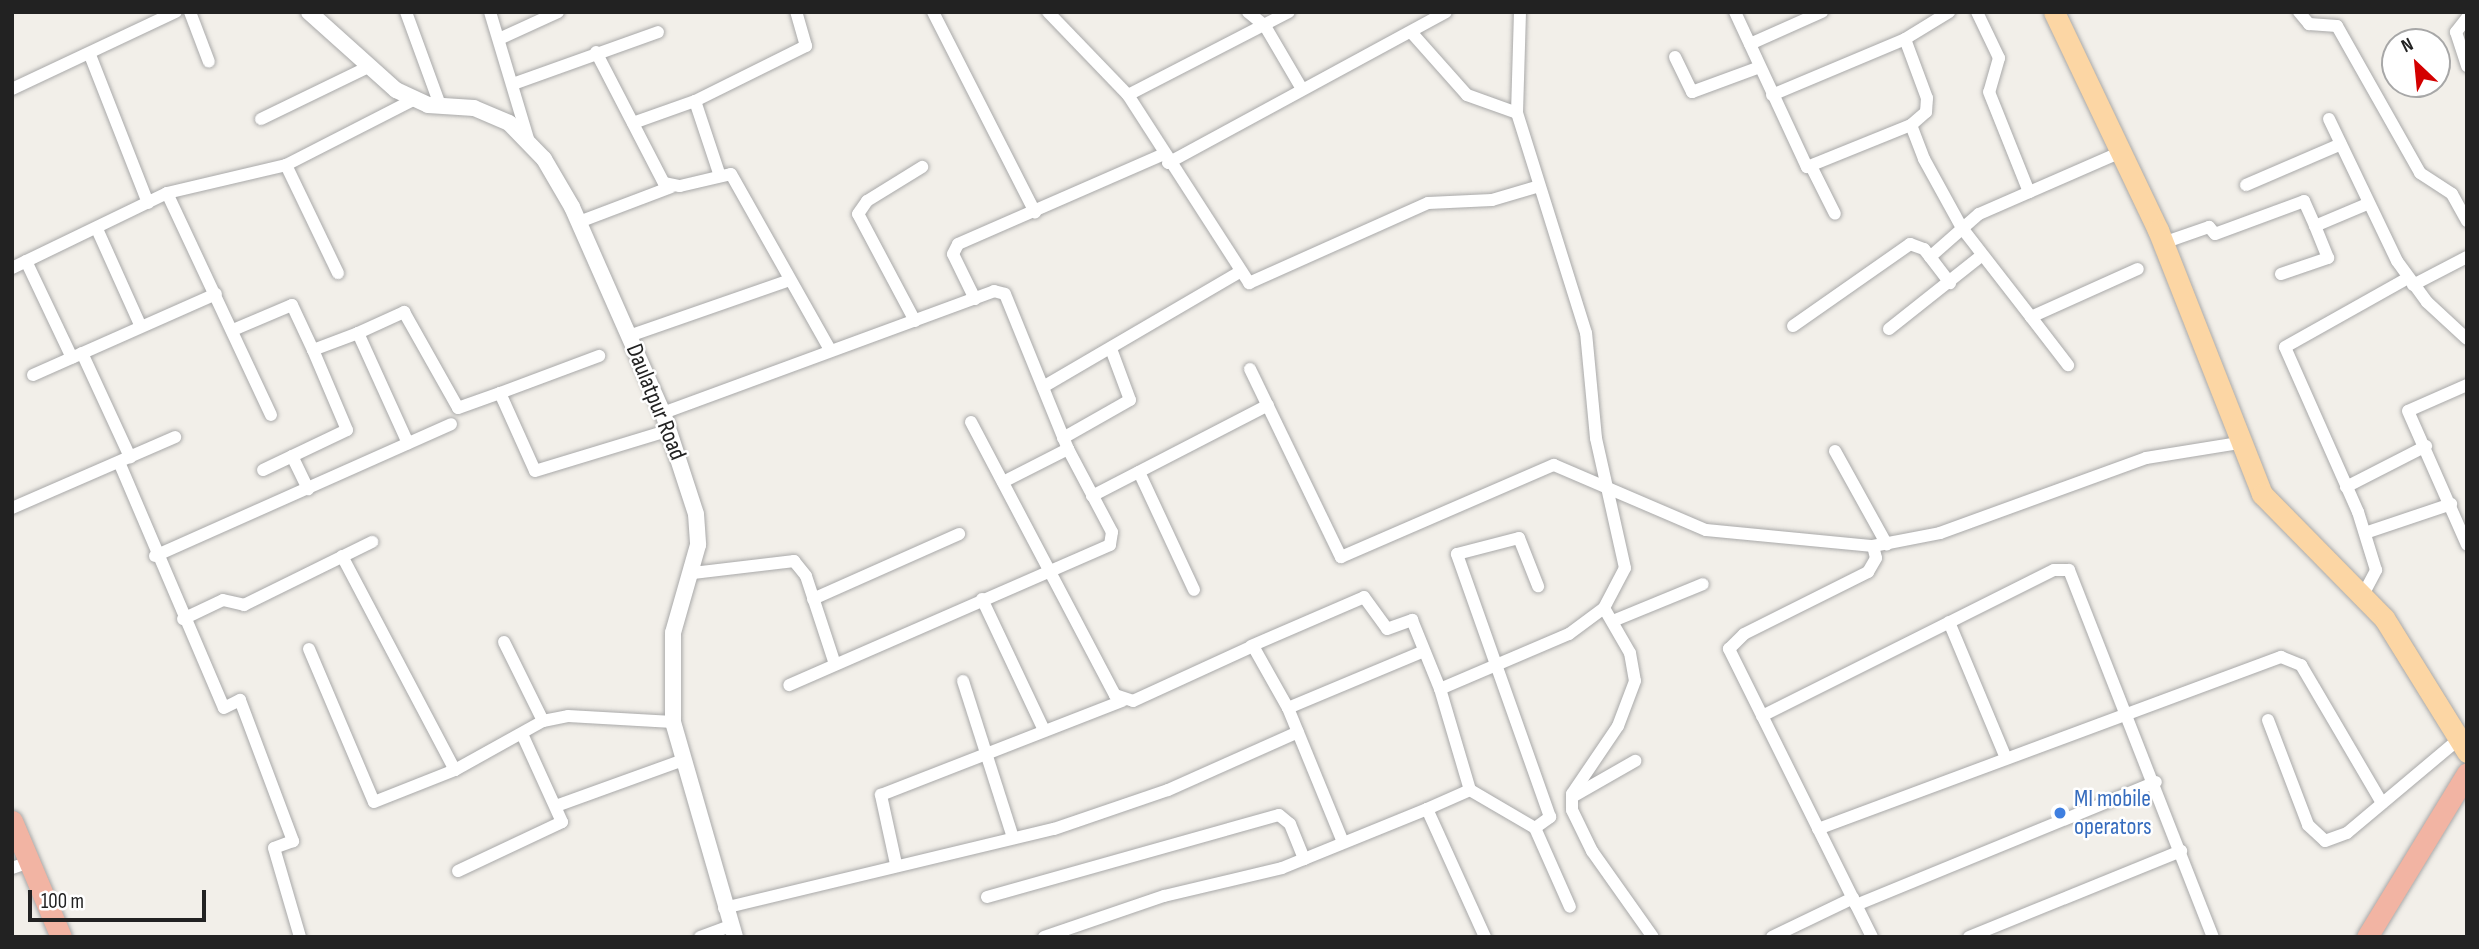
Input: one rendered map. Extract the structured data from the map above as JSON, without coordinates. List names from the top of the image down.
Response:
{
  "streets": {
    "street": ["Daulatpur Road"]
  },
  "places": ["MI mobile operators"],
  "scale_bar": "100 m",
  "north": "top left"
}
